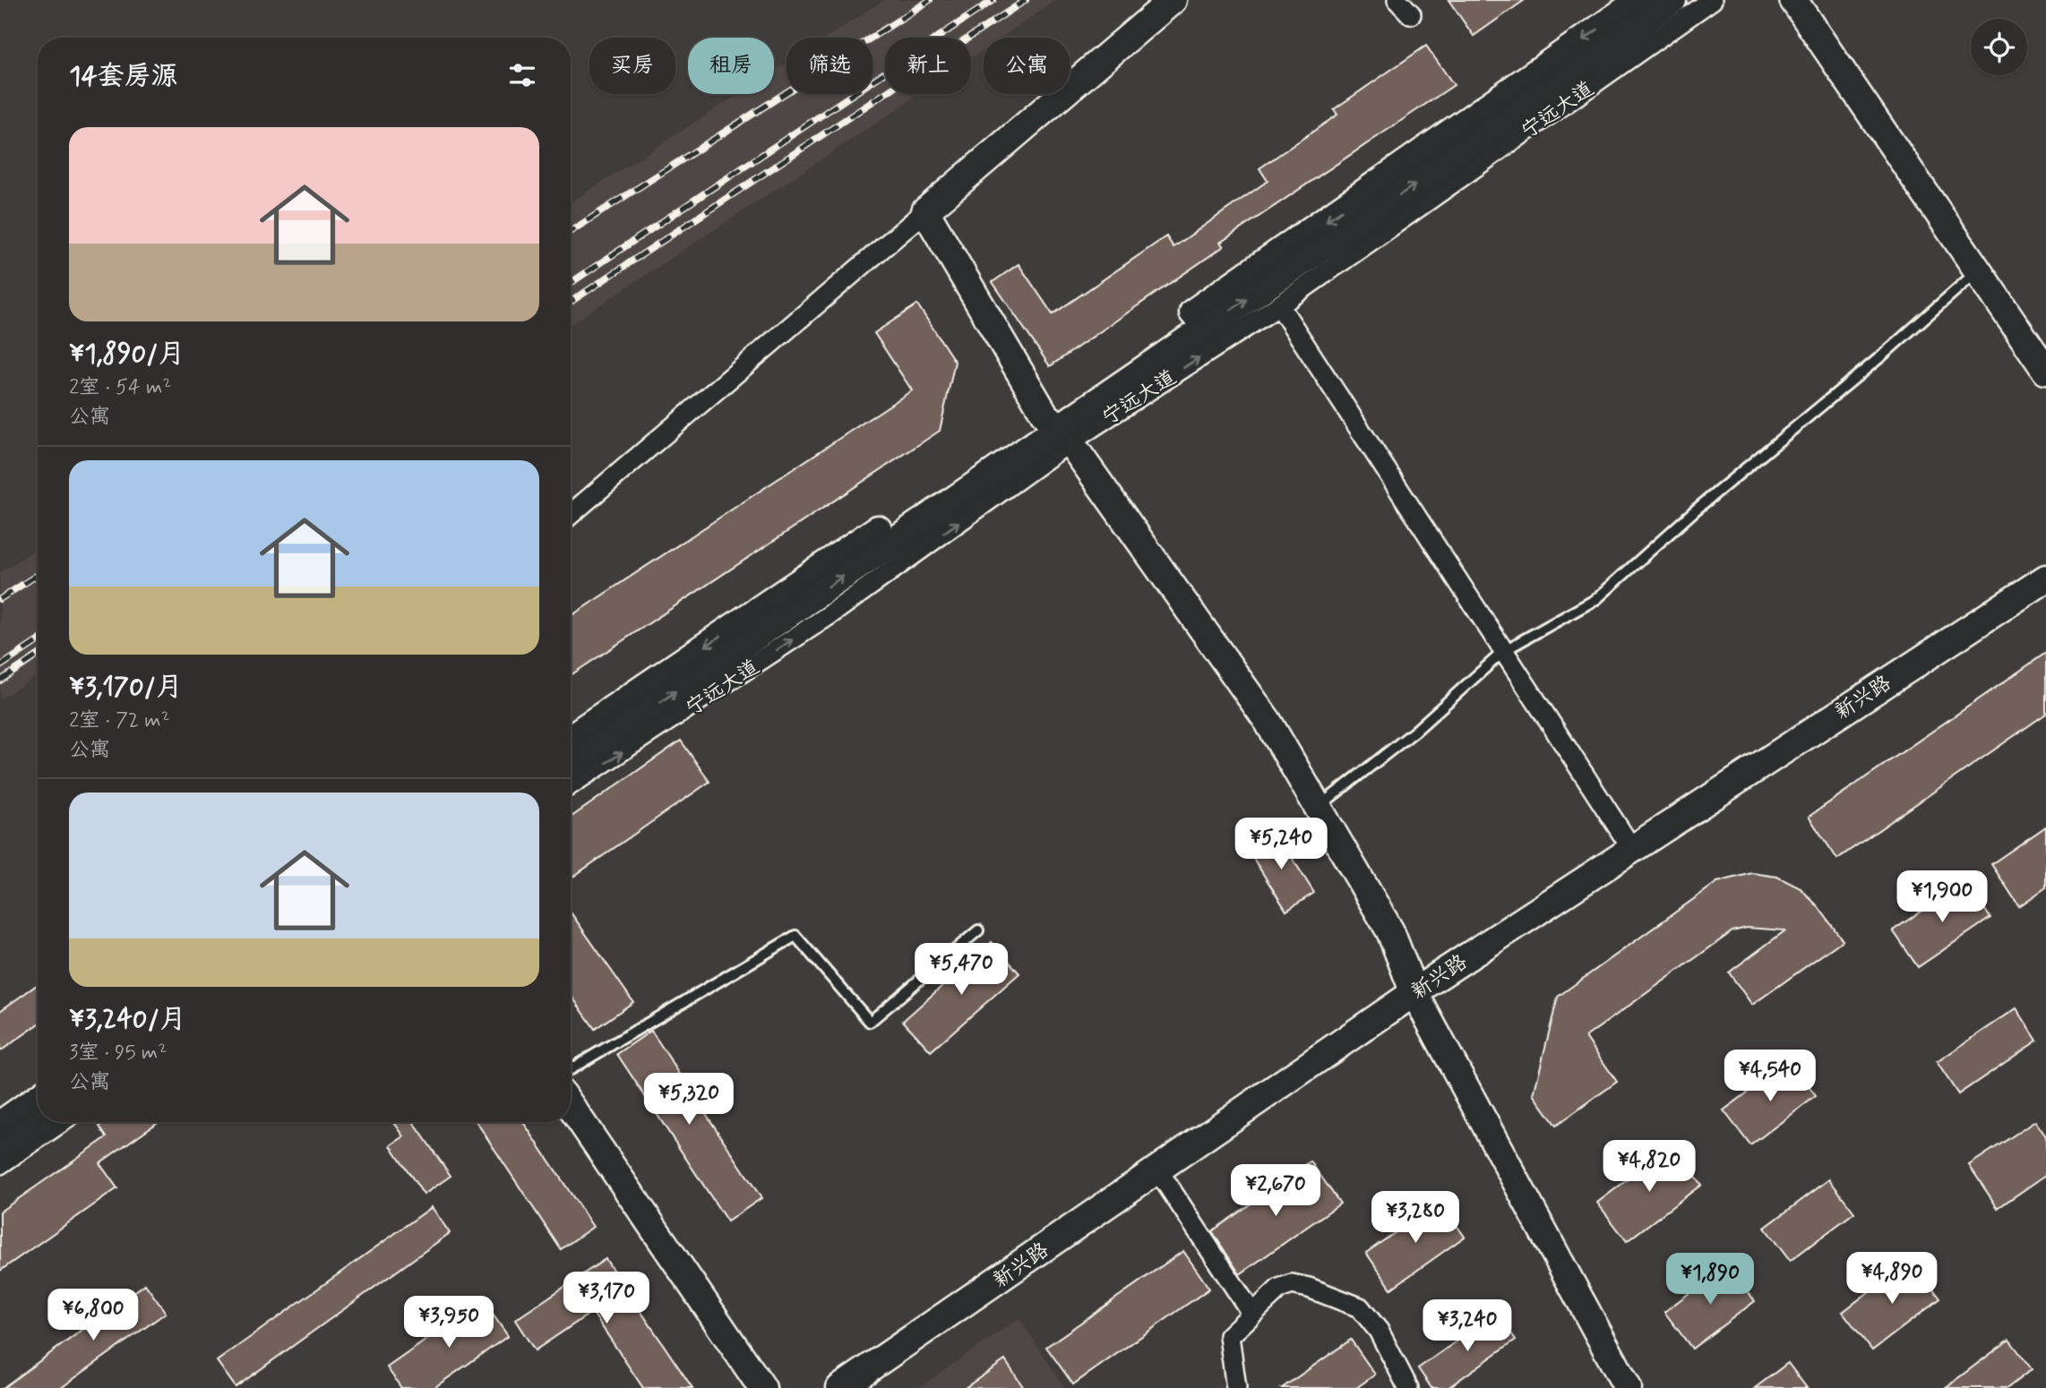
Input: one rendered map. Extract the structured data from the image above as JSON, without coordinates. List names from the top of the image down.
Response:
{
  "streets": {
    "main road": ["宁远大道", "新兴路"]
  },
  "page": {
    "chip": [
      "买房",
      "租房",
      "筛选",
      "新上",
      "公寓"
    ],
    "heading": "14套房源",
    "list": [
      {
        "name": "¥1,890/月",
        "note": "2室 · 54 m² · 公寓"
      },
      {
        "name": "¥3,170/月",
        "note": "2室 · 72 m² · 公寓"
      },
      {
        "name": "¥3,240/月",
        "note": "3室 · 95 m² · 公寓"
      }
    ],
    "price": [
      "¥5,240",
      "¥1,900",
      "¥5,470",
      "¥4,540",
      "¥5,320",
      "¥4,820",
      "¥2,670",
      "¥3,280",
      "¥4,890",
      "¥1,890",
      "¥3,170",
      "¥6,800",
      "¥3,950",
      "¥3,240"
    ]
  }
}
